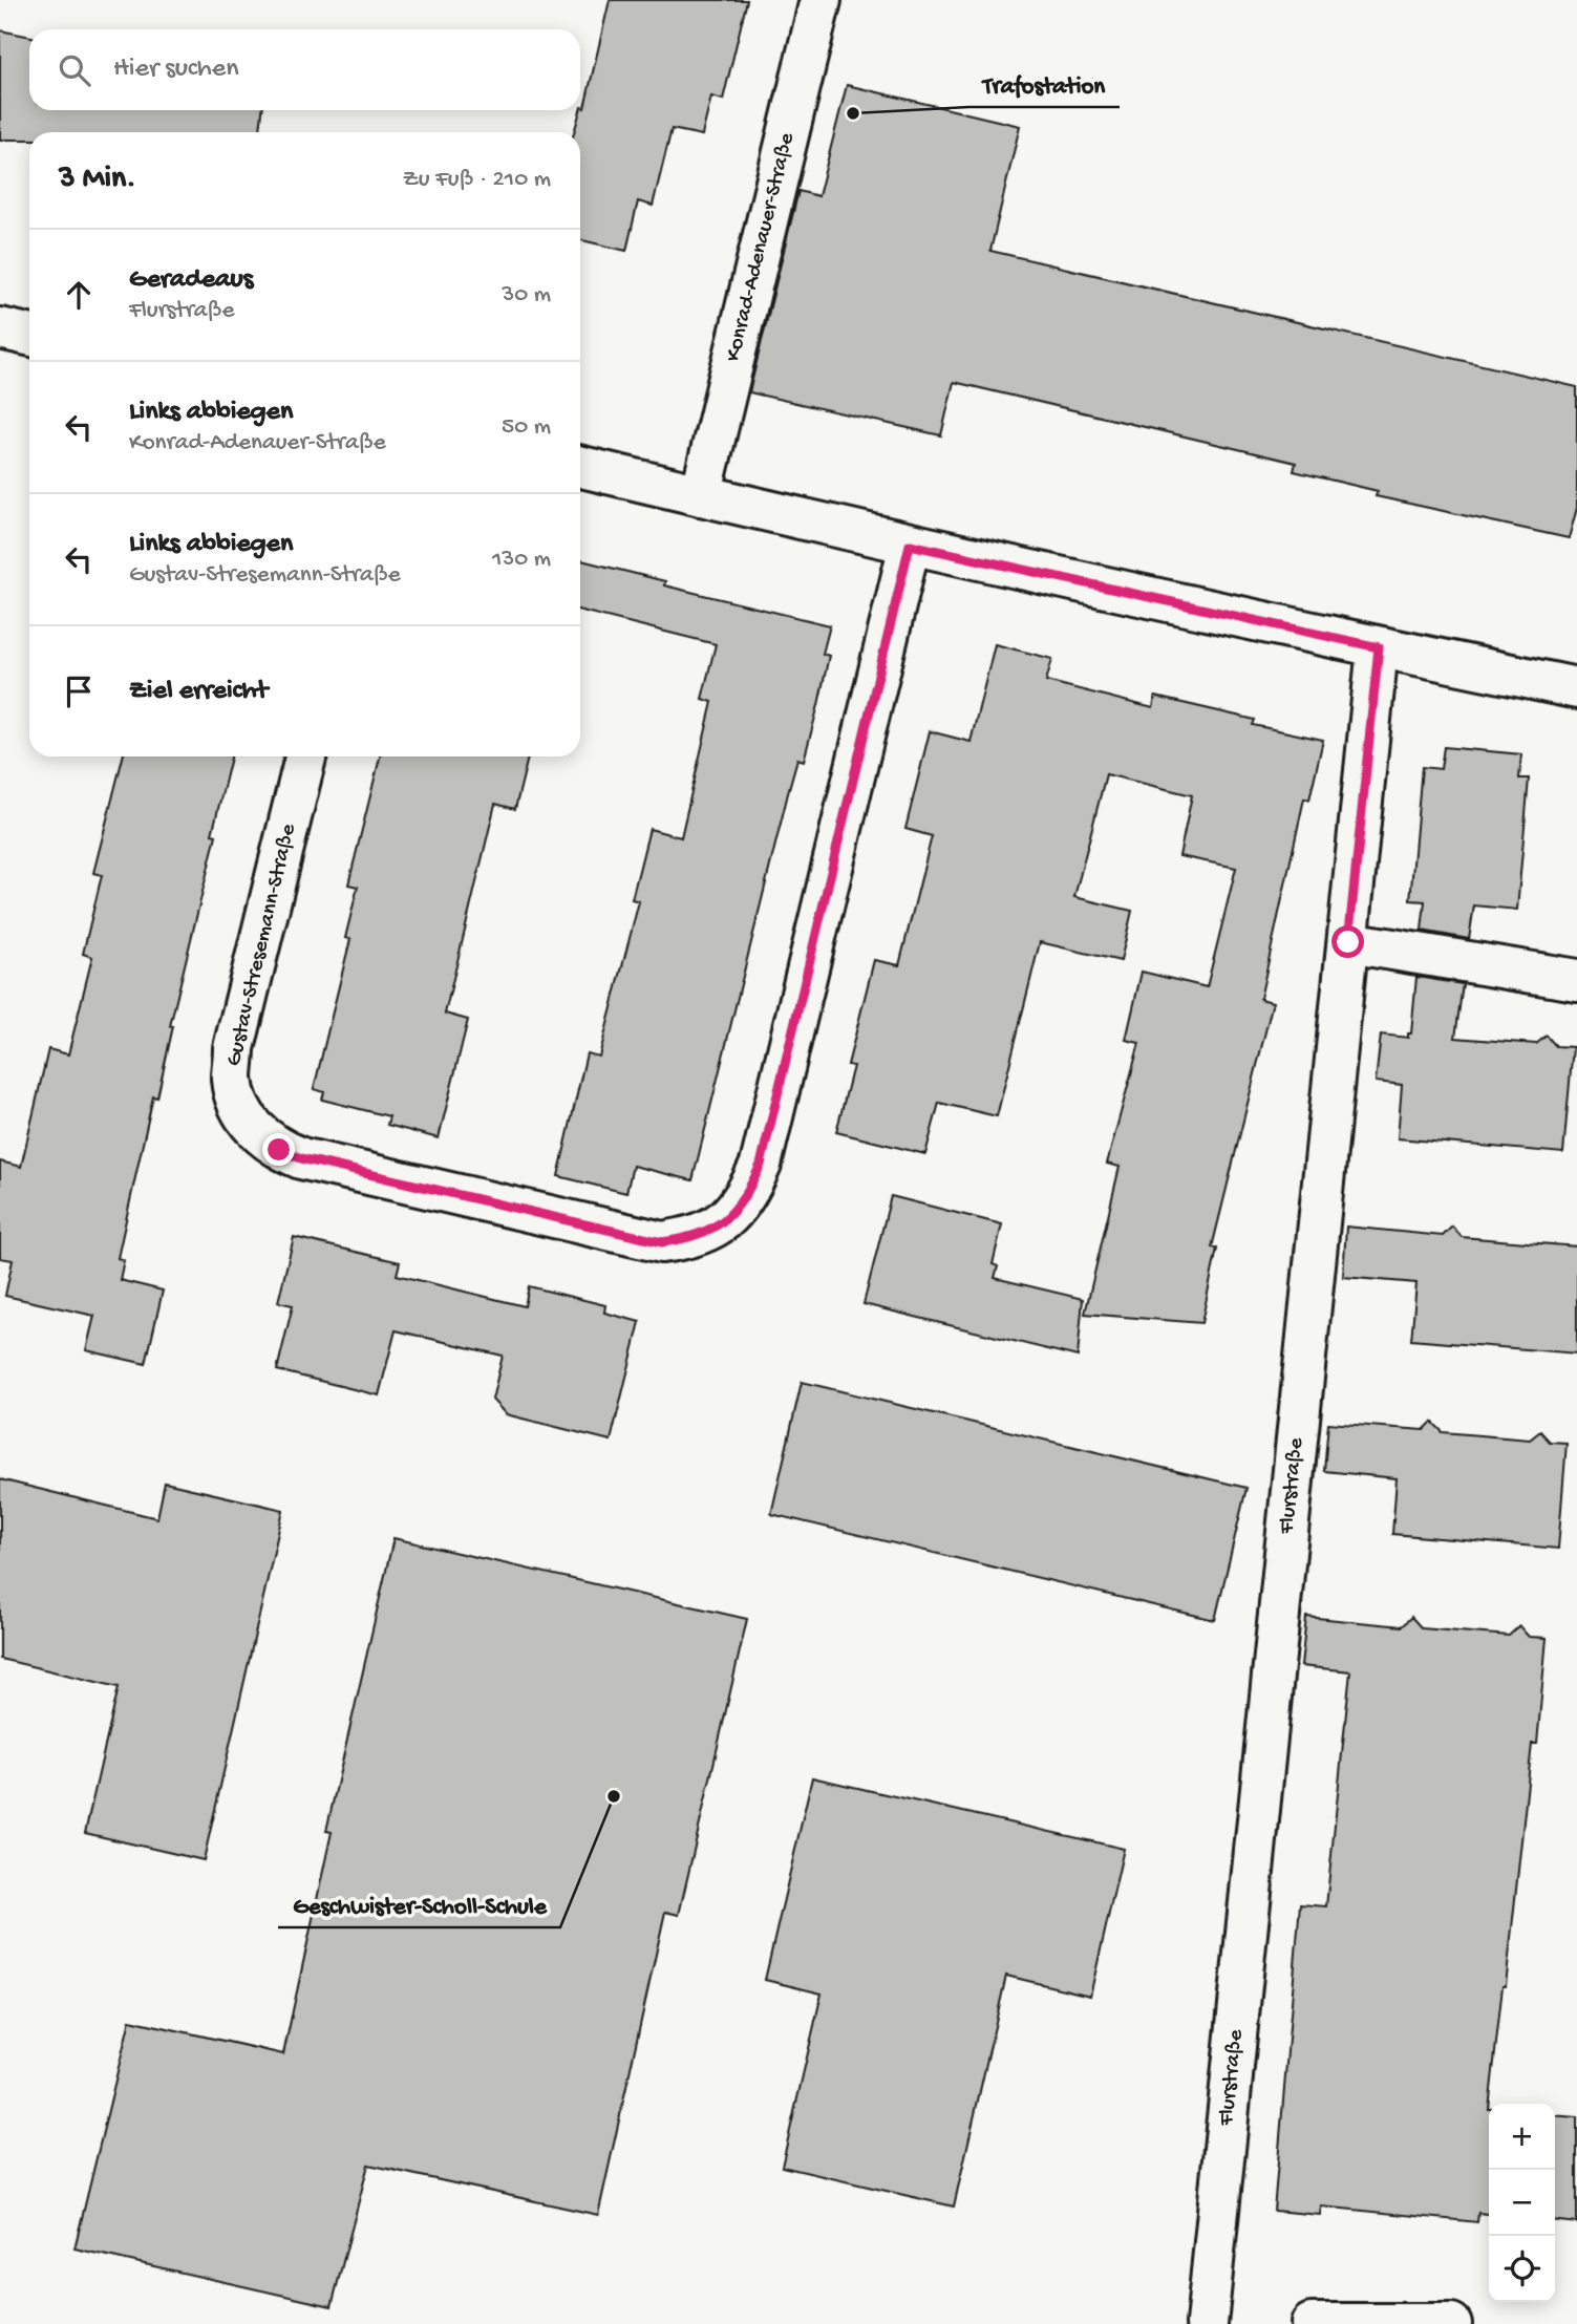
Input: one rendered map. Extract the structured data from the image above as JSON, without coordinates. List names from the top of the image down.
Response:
{
  "streets": {
    "street": ["Konrad-Adenauer-Straße", "Gustav-Stresemann-Straße", "Flurstraße"]
  },
  "places": ["Trafostation", "Geschwister-Scholl-Schule"],
  "page": {
    "search": "Hier suchen",
    "heading": ["3 Min.", "Zu Fuß · 210 m"],
    "list": [
      ["Geradeaus", "Flurstraße", "30 m"],
      ["Links abbiegen", "Konrad-Adenauer-Straße", "50 m"],
      ["Links abbiegen", "Gustav-Stresemann-Straße", "130 m"],
      "Ziel erreicht"
    ],
    "map_buttons": ["+", "−"]
  }
}
